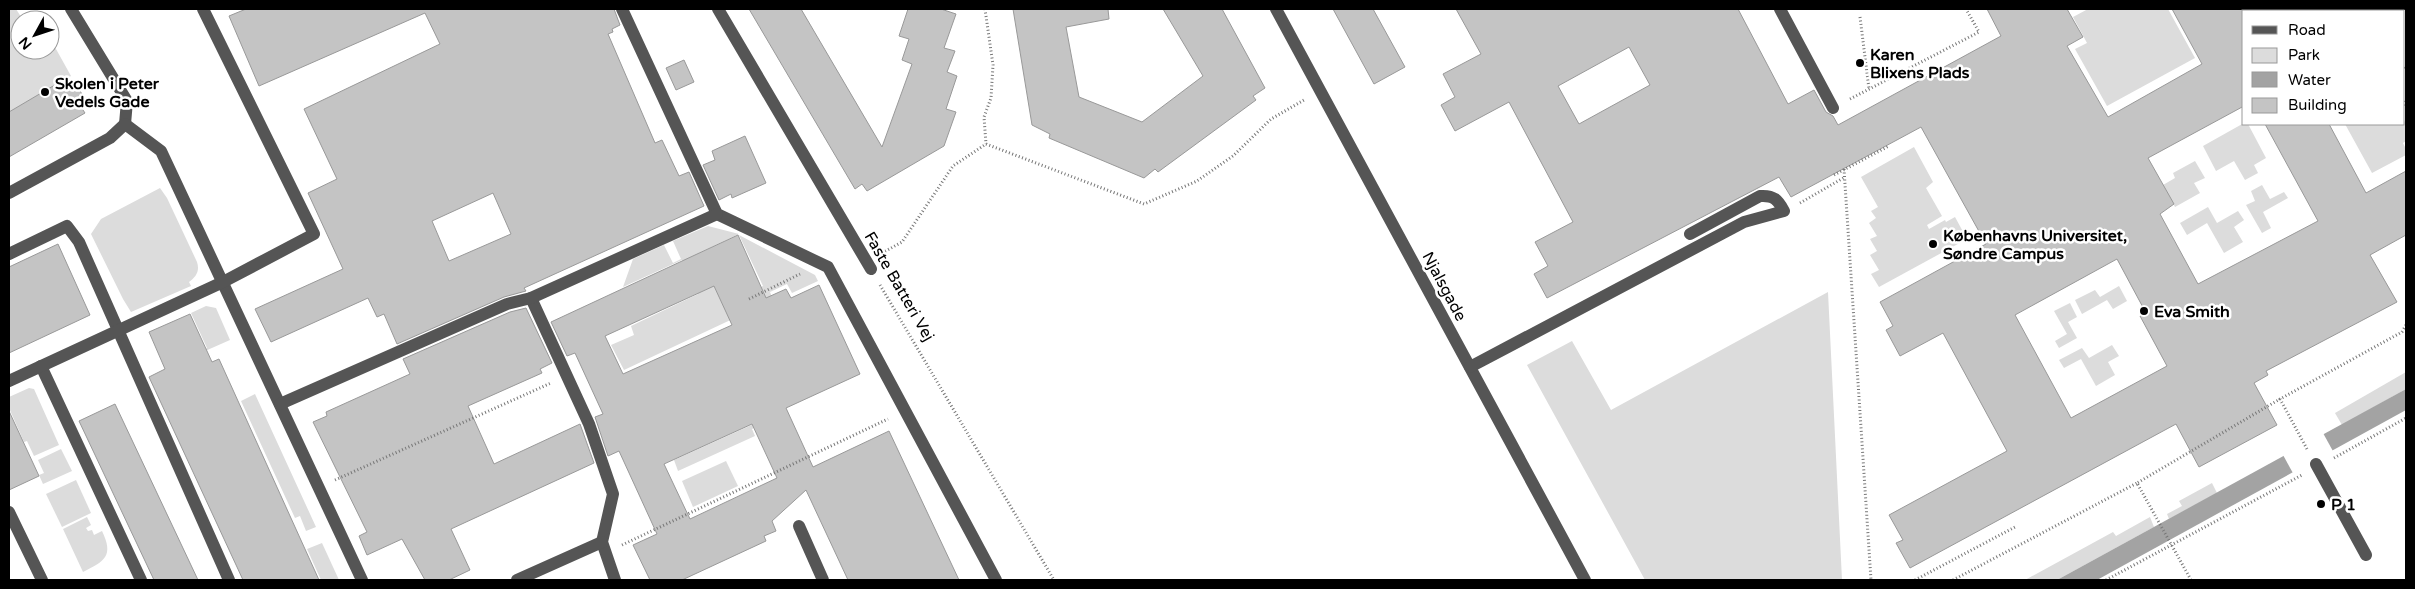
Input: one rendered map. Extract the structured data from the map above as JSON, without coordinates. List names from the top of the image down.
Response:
{
  "streets": {
    "street": ["Faste Batteri Vej", "Njalsgade"]
  },
  "places": [
    "Karen Blixens Plads",
    "Skolen i Peter Vedels Gade",
    "Københavns Universitet, Søndre Campus",
    "Eva Smith",
    "P 1"
  ],
  "legend": [
    "Road",
    "Park",
    "Water",
    "Building"
  ],
  "north": "bottom left"
}
